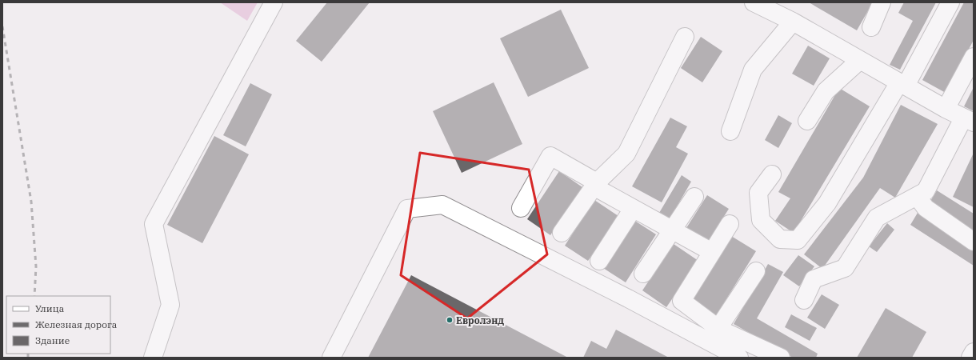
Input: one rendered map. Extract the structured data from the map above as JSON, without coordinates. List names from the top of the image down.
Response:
{
  "places": ["Евролэнд"],
  "legend": ["Улица", "Железная дорога", "Здание"]
}
